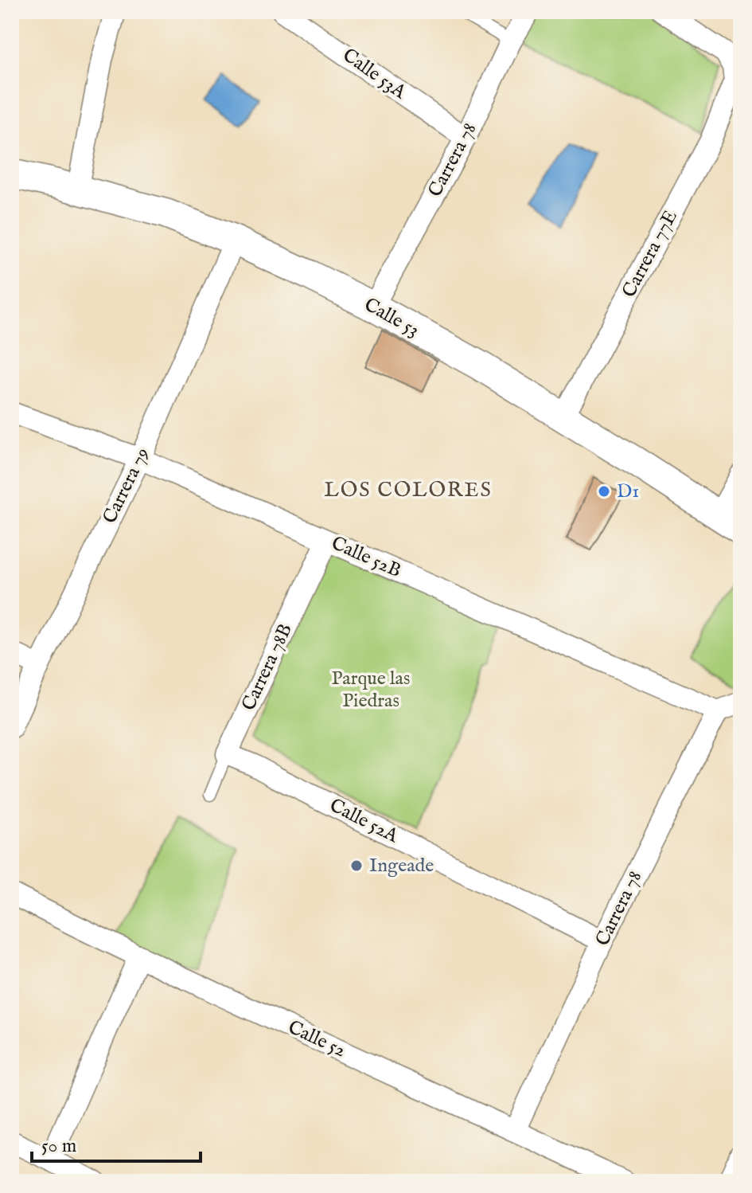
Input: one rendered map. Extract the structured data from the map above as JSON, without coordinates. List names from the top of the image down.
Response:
{
  "streets": {
    "street": [
      "Calle 53A",
      "Carrera 78",
      "Carrera 77E",
      "Calle 53",
      "Carrera 79",
      "Calle 52B",
      "Carrera 78B",
      "Calle 52A",
      "Calle 52"
    ]
  },
  "crossings": [
    ["Calle 53A", "Carrera 78"],
    ["Carrera 78", "Calle 53"],
    ["Carrera 78", "Calle 52B"],
    ["Carrera 78", "Calle 52A"],
    ["Carrera 78", "Calle 52"],
    ["Carrera 77E", "Calle 53"],
    ["Calle 53", "Carrera 79"],
    ["Carrera 79", "Calle 52B"],
    ["Calle 52B", "Carrera 78B"],
    ["Carrera 78B", "Calle 52A"]
  ],
  "districts": ["LOS COLORES"],
  "parks": ["Parque las Piedras"],
  "places": ["D1", "Ingeade"],
  "scale_bar": "50 m"
}
